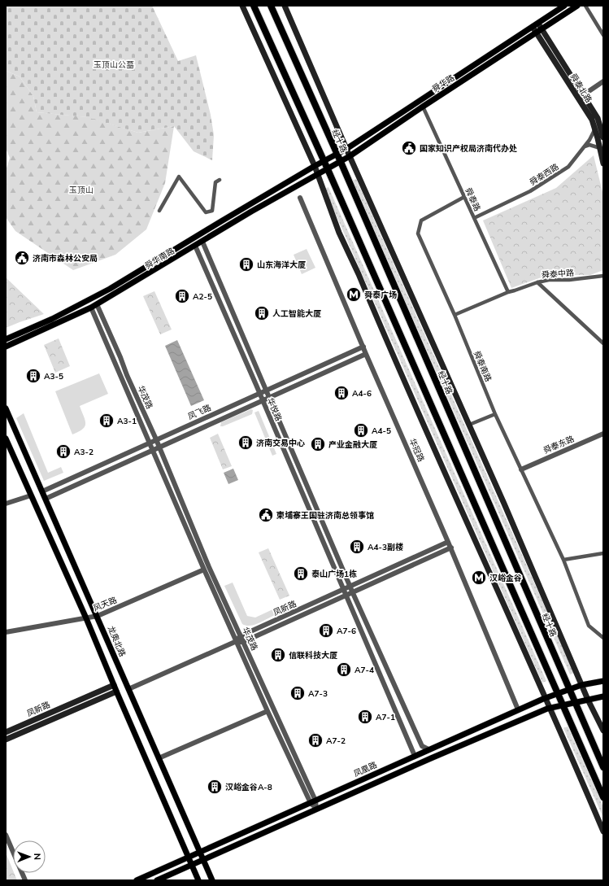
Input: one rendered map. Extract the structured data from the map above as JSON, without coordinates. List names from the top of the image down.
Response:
{
  "streets": {
    "highway": ["经十路"],
    "main road": [
      "舜华路",
      "舜泰北路",
      "舜华南路",
      "凤新路",
      "龙奥北路",
      "凤凰路"
    ],
    "street": [
      "舜泰西路",
      "舜泰路",
      "舜泰中路",
      "舜泰南路",
      "华茂路",
      "华悦路",
      "凤飞路",
      "舜泰东路",
      "华冠路",
      "风天路"
    ]
  },
  "crossings": [
    ["舜华路", "经十路"],
    ["舜华路", "舜泰路"],
    ["舜华路", "舜华南路"],
    ["舜泰北路", "舜泰西路"],
    ["经十路", "凤凰路"],
    ["舜泰西路", "舜泰路"],
    ["舜泰路", "舜泰中路"],
    ["舜泰路", "舜泰南路"],
    ["舜华南路", "华茂路"],
    ["舜华南路", "华悦路"],
    ["舜泰南路", "舜泰东路"],
    ["华茂路", "凤飞路"],
    ["华茂路", "风天路"],
    ["华茂路", "凤新路"],
    ["华茂路", "凤凰路"],
    ["华悦路", "凤飞路"],
    ["华悦路", "凤新路"],
    ["华悦路", "凤凰路"],
    ["凤飞路", "华冠路"],
    ["凤飞路", "龙奥北路"],
    ["华冠路", "凤新路"],
    ["华冠路", "凤凰路"],
    ["风天路", "龙奥北路"],
    ["凤新路", "龙奥北路"],
    ["龙奥北路", "凤凰路"]
  ],
  "parks": ["玉顶山公墓", "玉顶山"],
  "places": {
    "public building": ["国家知识产权局济南代办处", "济南市森林公安局", "柬埔寨王国驻济南总领事馆"],
    "building": [
      "山东海洋大厦",
      "A2-5",
      "人工智能大厦",
      "A3-5",
      "A4-6",
      "A3-1",
      "A4-5",
      "济南交易中心",
      "产业金融大厦",
      "A3-2",
      "A4-3副楼",
      "泰山广场1栋",
      "A7-6",
      "信联科技大厦",
      "A7-4",
      "A7-3",
      "A7-1",
      "A7-2",
      "汉峪金谷A-8"
    ],
    "metro station": ["舜泰广场", "汉峪金谷"]
  },
  "north": "right"
}
